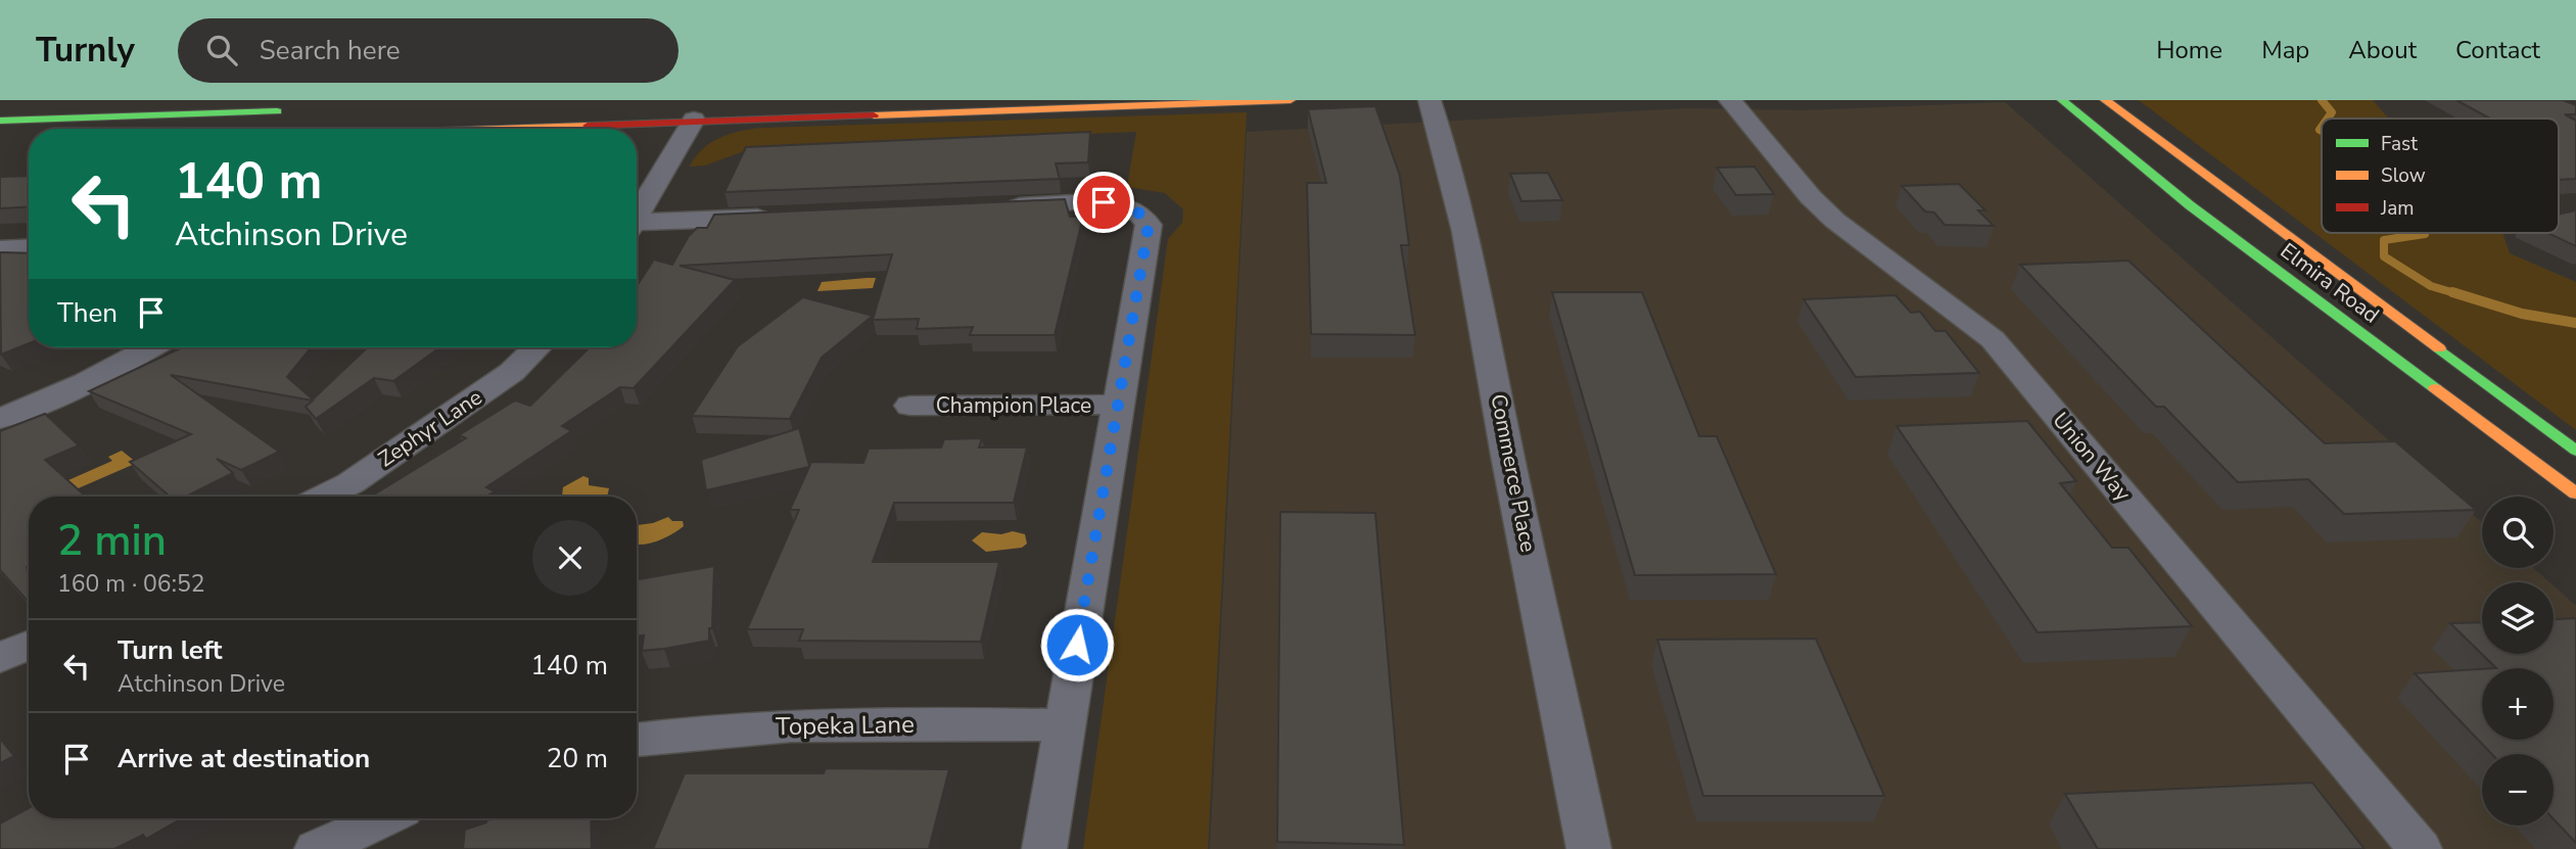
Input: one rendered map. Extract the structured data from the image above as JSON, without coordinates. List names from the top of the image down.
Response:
{
  "streets": {
    "main road": ["Elmira Road"],
    "street": [
      "Champion Place",
      "Zephyr Lane",
      "Union Way",
      "Commerce Place",
      "Topeka Lane"
    ]
  },
  "legend": ["Fast", "Slow", "Jam"],
  "page": {
    "header": "Turnly",
    "search": "Search here",
    "nav": [
      "Home",
      "Map",
      "About",
      "Contact"
    ],
    "turn": ["140 m", "Atchinson Drive"],
    "then": "Then",
    "map_buttons": ["+", "−"],
    "heading": ["2 min", "160 m · 06:52"],
    "list": [
      {
        "name": "Turn left",
        "note": "Atchinson Drive",
        "value": "140 m"
      },
      {
        "name": "Arrive at destination",
        "value": "20 m"
      }
    ]
  }
}
